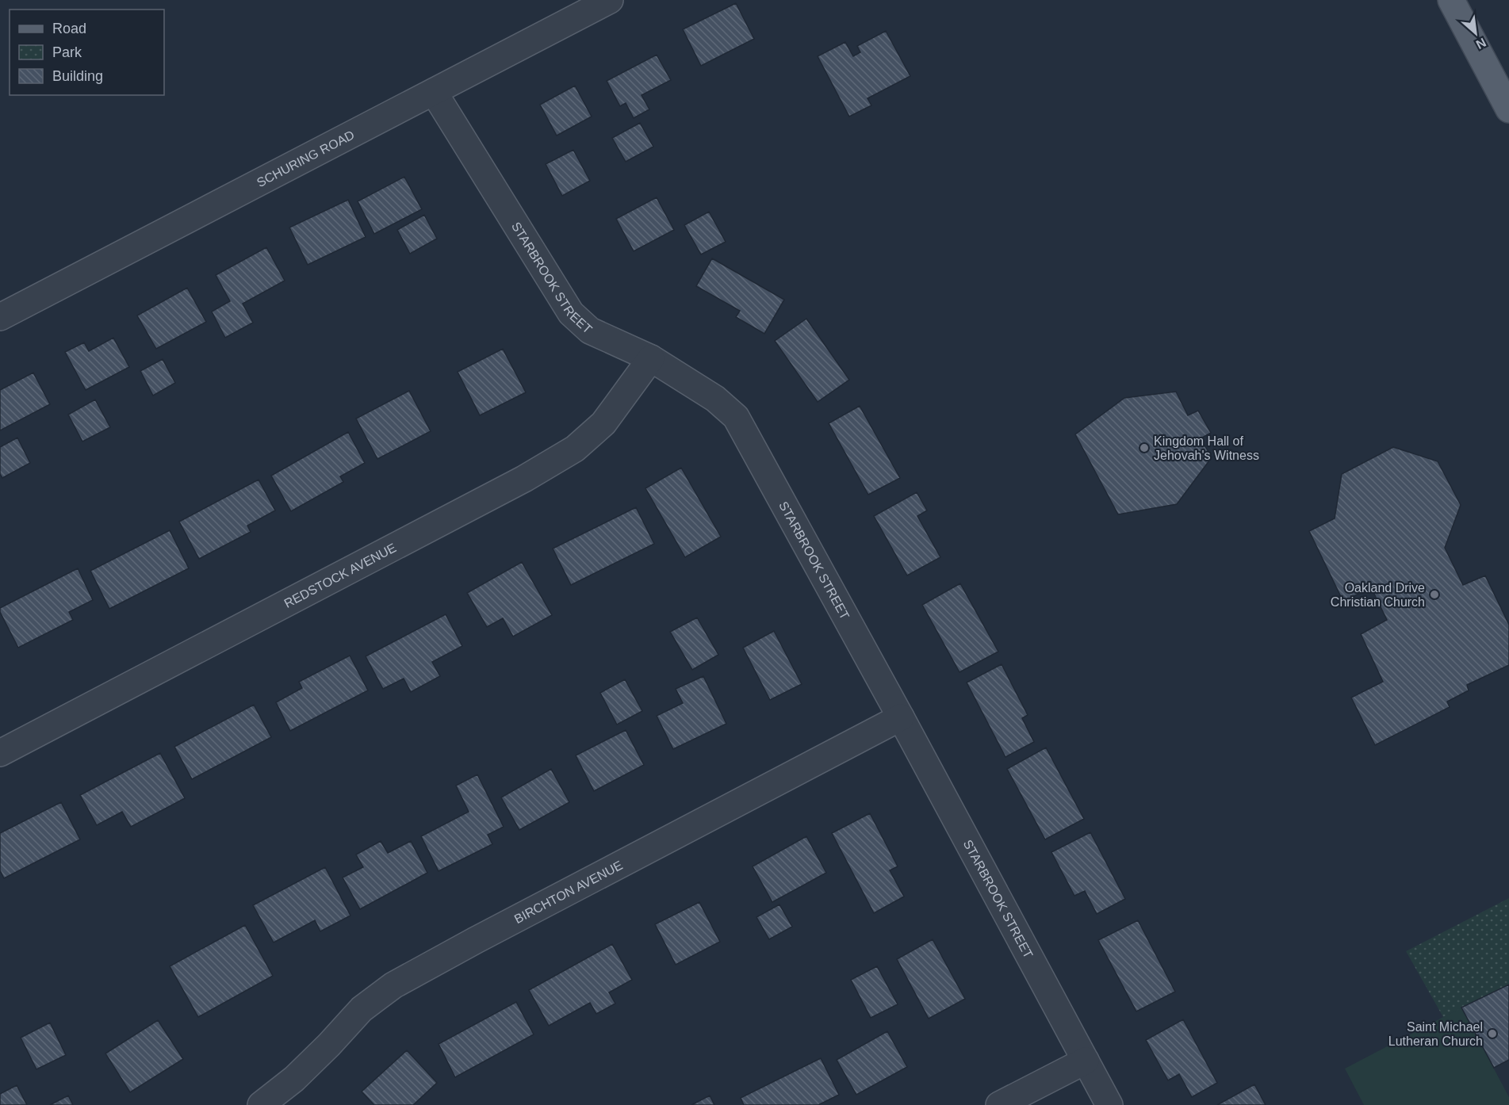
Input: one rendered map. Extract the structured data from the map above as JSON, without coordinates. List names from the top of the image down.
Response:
{
  "streets": {
    "street": [
      "SCHURING ROAD",
      "STARBROOK STREET",
      "REDSTOCK AVENUE",
      "BIRCHTON AVENUE"
    ]
  },
  "crossings": [
    ["SCHURING ROAD", "STARBROOK STREET"],
    ["STARBROOK STREET", "REDSTOCK AVENUE"],
    ["STARBROOK STREET", "BIRCHTON AVENUE"]
  ],
  "places": ["Kingdom Hall of Jehovah's Witness", "Oakland Drive Christian Church", "Saint Michael Lutheran Church"],
  "legend": ["Road", "Park", "Building"],
  "north": "bottom right"
}
